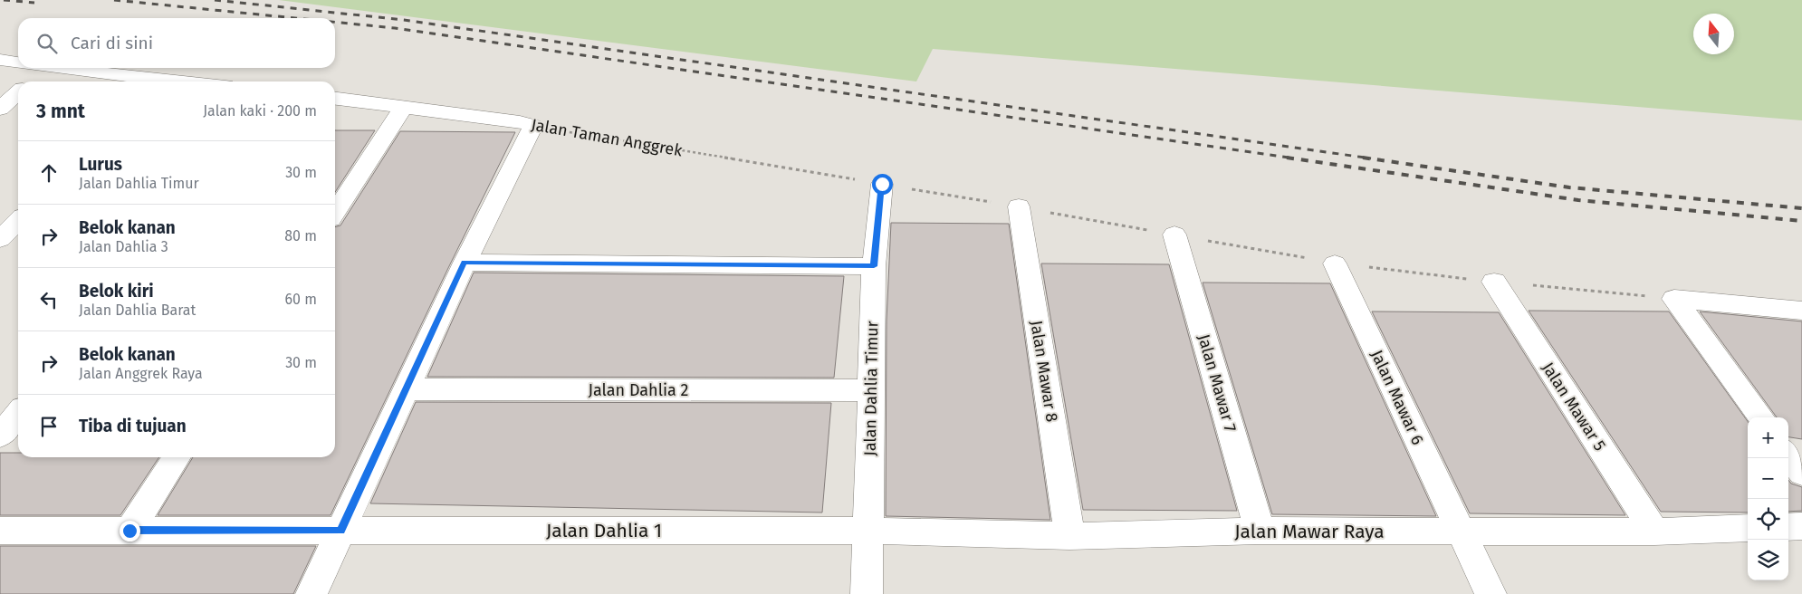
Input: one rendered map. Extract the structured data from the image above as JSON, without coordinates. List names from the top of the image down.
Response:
{
  "streets": {
    "street": [
      "Jalan Taman Anggrek",
      "Jalan Mawar 8",
      "Jalan Mawar 7",
      "Jalan Dahlia Timur",
      "Jalan Dahlia 2",
      "Jalan Mawar 6",
      "Jalan Mawar 5",
      "Jalan Dahlia 1",
      "Jalan Mawar Raya"
    ]
  },
  "crossings": [
    ["Jalan Taman Anggrek", "Jalan Mawar 8"],
    ["Jalan Taman Anggrek", "Jalan Mawar 7"],
    ["Jalan Taman Anggrek", "Jalan Dahlia Timur"],
    ["Jalan Taman Anggrek", "Jalan Mawar 6"],
    ["Jalan Taman Anggrek", "Jalan Mawar 5"],
    ["Jalan Mawar 8", "Jalan Mawar Raya"],
    ["Jalan Mawar 7", "Jalan Mawar Raya"],
    ["Jalan Dahlia Timur", "Jalan Dahlia 2"],
    ["Jalan Dahlia Timur", "Jalan Dahlia 1"],
    ["Jalan Dahlia Timur", "Jalan Mawar Raya"],
    ["Jalan Mawar 6", "Jalan Mawar Raya"],
    ["Jalan Mawar 5", "Jalan Mawar Raya"],
    ["Jalan Dahlia 1", "Jalan Mawar Raya"]
  ],
  "north": "top",
  "page": {
    "search": "Cari di sini",
    "heading": ["3 mnt", "Jalan kaki · 200 m"],
    "list": [
      ["Lurus", "Jalan Dahlia Timur", "30 m"],
      ["Belok kanan", "Jalan Dahlia 3", "80 m"],
      ["Belok kiri", "Jalan Dahlia Barat", "60 m"],
      ["Belok kanan", "Jalan Anggrek Raya", "30 m"],
      "Tiba di tujuan"
    ],
    "map_buttons": ["+", "−"]
  }
}
